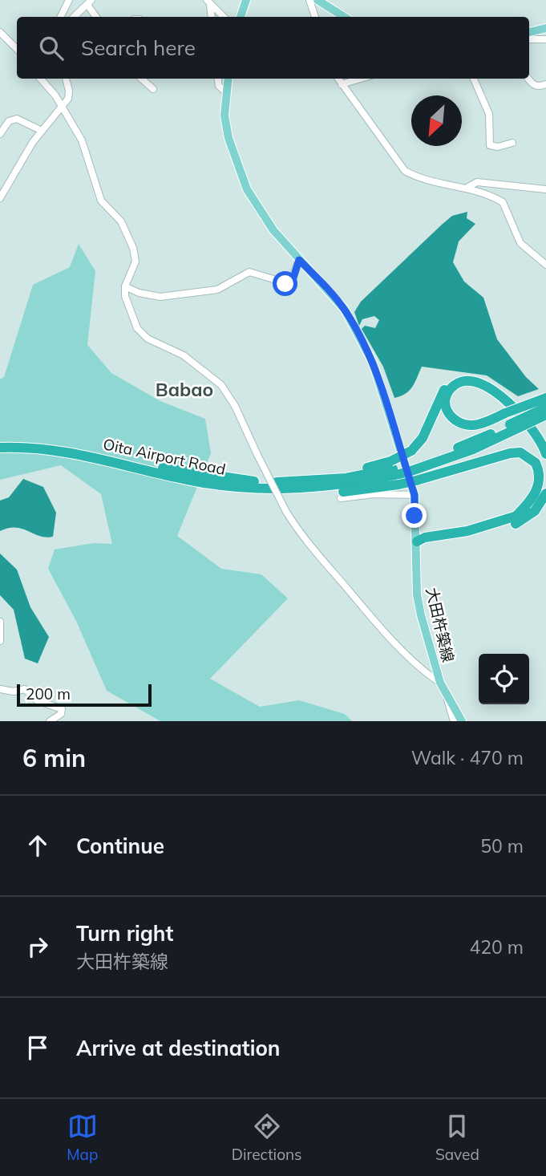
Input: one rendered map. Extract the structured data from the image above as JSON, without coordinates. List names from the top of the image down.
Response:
{
  "streets": {
    "highway": ["Oita Airport Road"],
    "main road": ["大田杵築線"]
  },
  "districts": ["Babao"],
  "scale_bar": "200 m",
  "north": "bottom left",
  "page": {
    "search": "Search here",
    "scale": "200 m",
    "heading": ["6 min", "Walk · 470 m"],
    "list": [
      ["Continue", "50 m"],
      ["Turn right", "大田杵築線", "420 m"],
      "Arrive at destination"
    ],
    "nav": ["Map", "Directions", "Saved"]
  }
}
